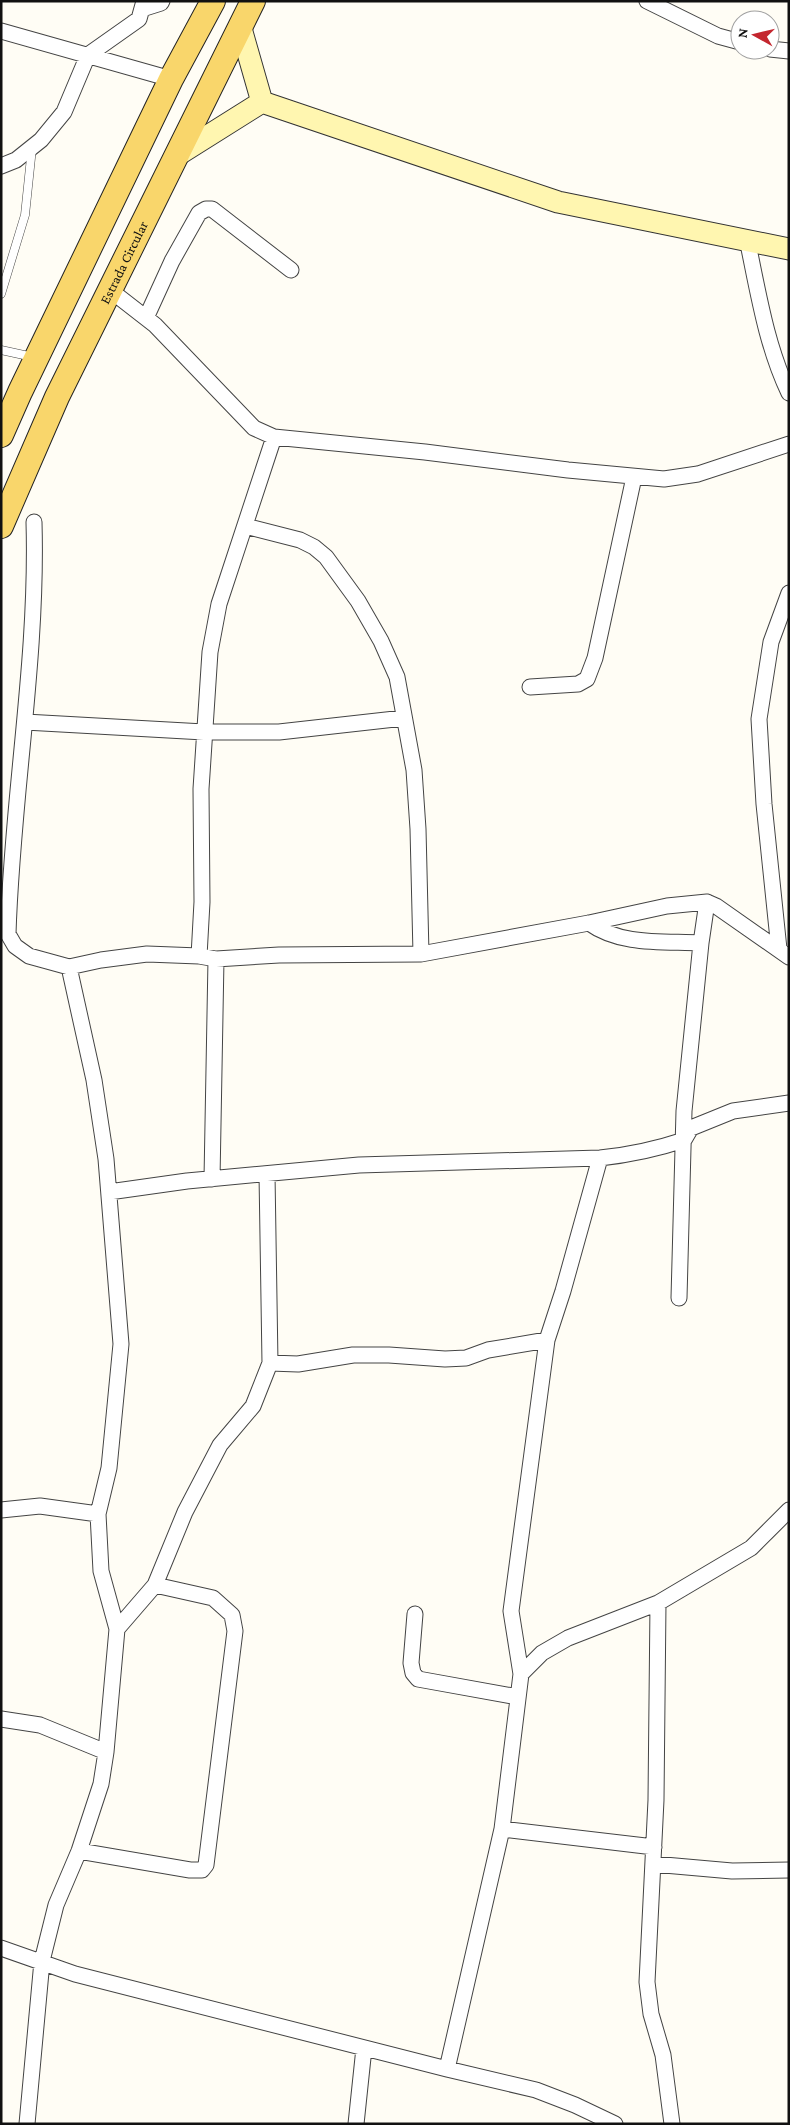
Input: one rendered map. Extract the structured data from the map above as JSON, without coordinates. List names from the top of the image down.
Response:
{
  "streets": {
    "main road": ["Estrada Circular"]
  },
  "north": "left"
}
